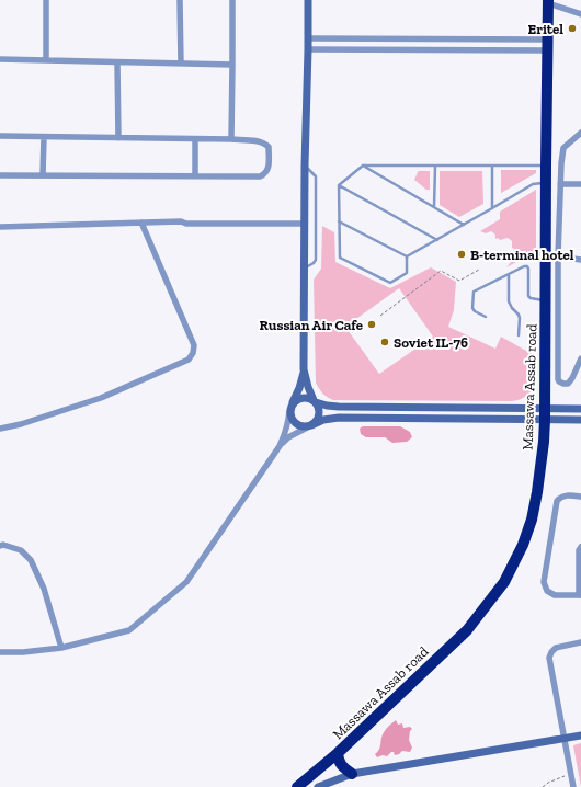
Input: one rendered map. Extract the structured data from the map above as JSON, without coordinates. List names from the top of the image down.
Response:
{
  "streets": {
    "highway": ["Massawa Assab road"]
  },
  "places": [
    "Eritel",
    "B-terminal hotel",
    "Russian Air Cafe",
    "Soviet IL-76"
  ]
}
